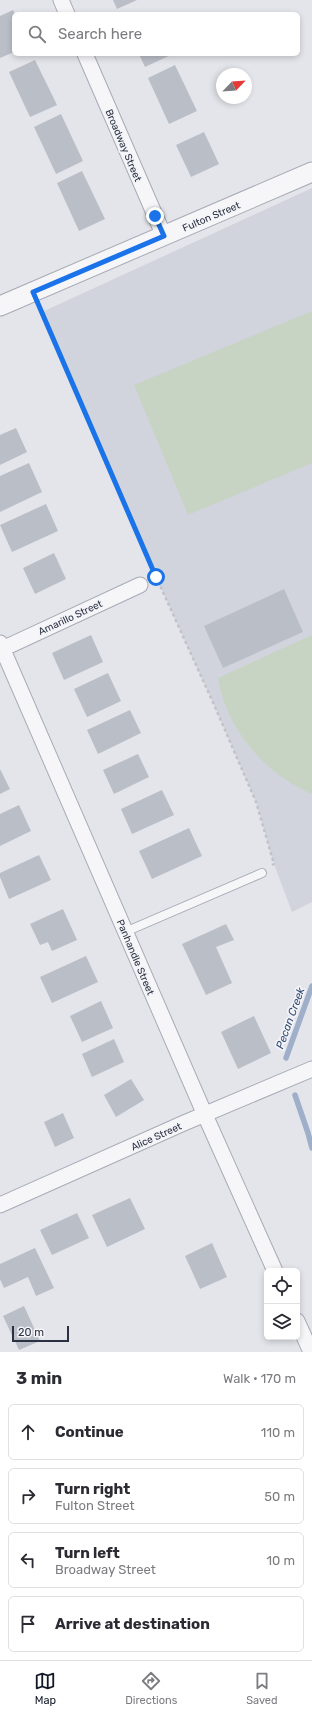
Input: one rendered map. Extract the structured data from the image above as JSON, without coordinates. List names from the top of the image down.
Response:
{
  "streets": {
    "street": [
      "Broadway Street",
      "Fulton Street",
      "Amarillo Street",
      "Panhandle Street",
      "Alice Street"
    ]
  },
  "crossings": [
    ["Broadway Street", "Fulton Street"],
    ["Amarillo Street", "Panhandle Street"],
    ["Panhandle Street", "Alice Street"]
  ],
  "water": ["Pecan Creek"],
  "scale_bar": "20 m",
  "north": "top right",
  "page": {
    "search": "Search here",
    "scale": "20 m",
    "heading": ["3 min", "Walk · 170 m"],
    "list": [
      ["Continue", "110 m"],
      ["Turn right", "Fulton Street", "50 m"],
      ["Turn left", "Broadway Street", "10 m"],
      "Arrive at destination"
    ],
    "nav": ["Map", "Directions", "Saved"]
  }
}
